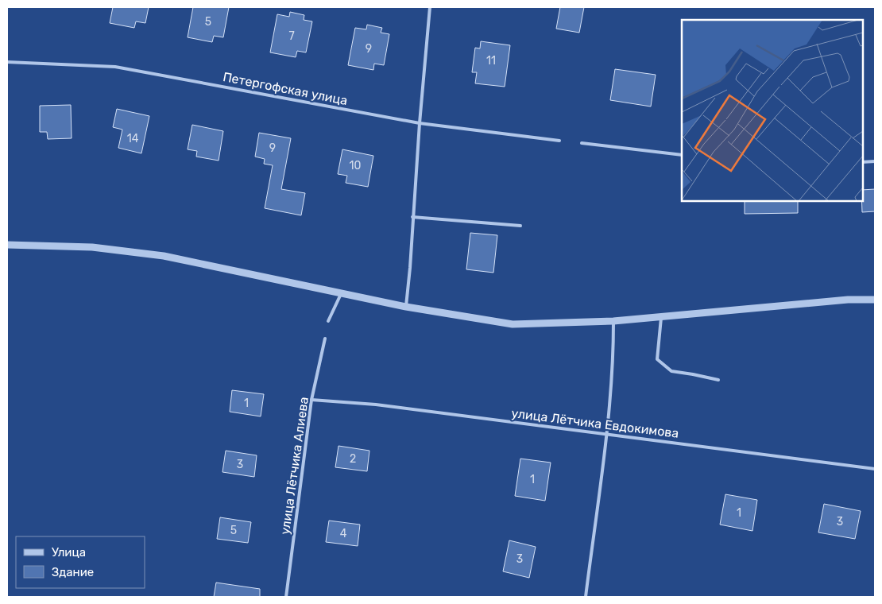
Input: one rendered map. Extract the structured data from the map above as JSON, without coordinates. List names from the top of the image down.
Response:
{
  "streets": {
    "lane": ["Петергофская улица", "улица Лётчика Евдокимова", "улица Лётчика Алиева"]
  },
  "crossings": [
    ["улица Лётчика Евдокимова", "улица Лётчика Алиева"]
  ],
  "house_numbers": [
    "5",
    "7",
    "9",
    "11",
    "14",
    "9",
    "10",
    "1",
    "2",
    "3",
    "1",
    "1",
    "3",
    "5",
    "4",
    "3"
  ],
  "legend": ["Улица", "Здание"]
}
